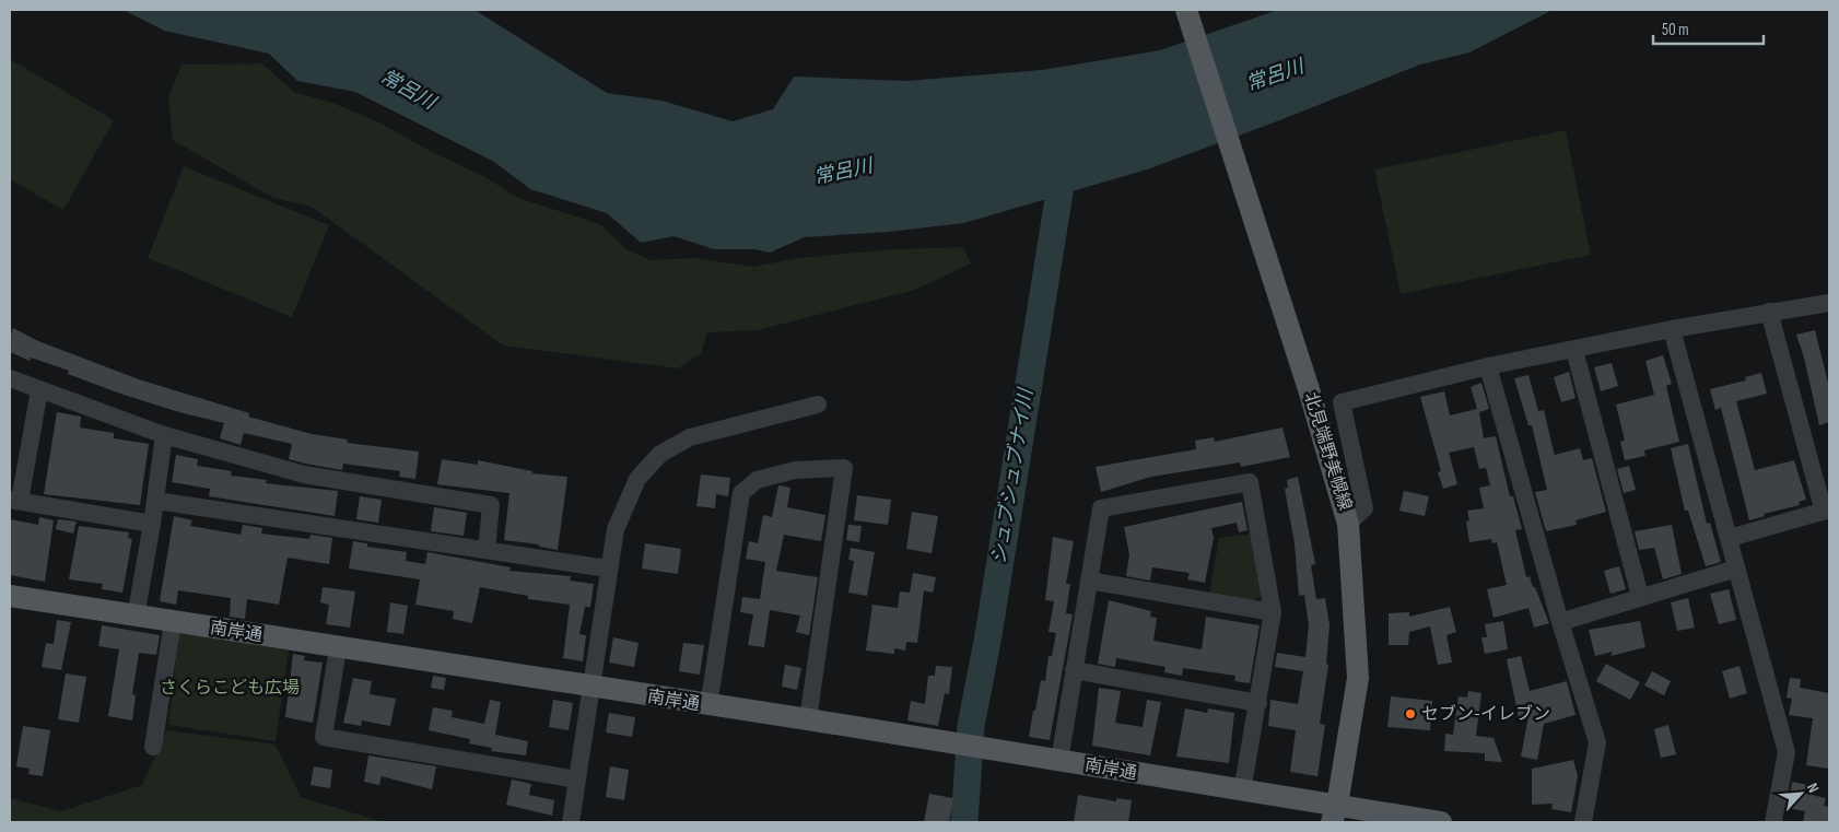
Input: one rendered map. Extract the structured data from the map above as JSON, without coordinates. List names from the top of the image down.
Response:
{
  "streets": {
    "main road": ["北見端野美幌線", "南岸通"]
  },
  "crossings": [
    ["北見端野美幌線", "南岸通"]
  ],
  "water": ["常呂川", "シュブシュブナイ川"],
  "parks": ["さくらこども広場"],
  "places": ["セブン-イレブン"],
  "scale_bar": "50 m",
  "north": "top right"
}
